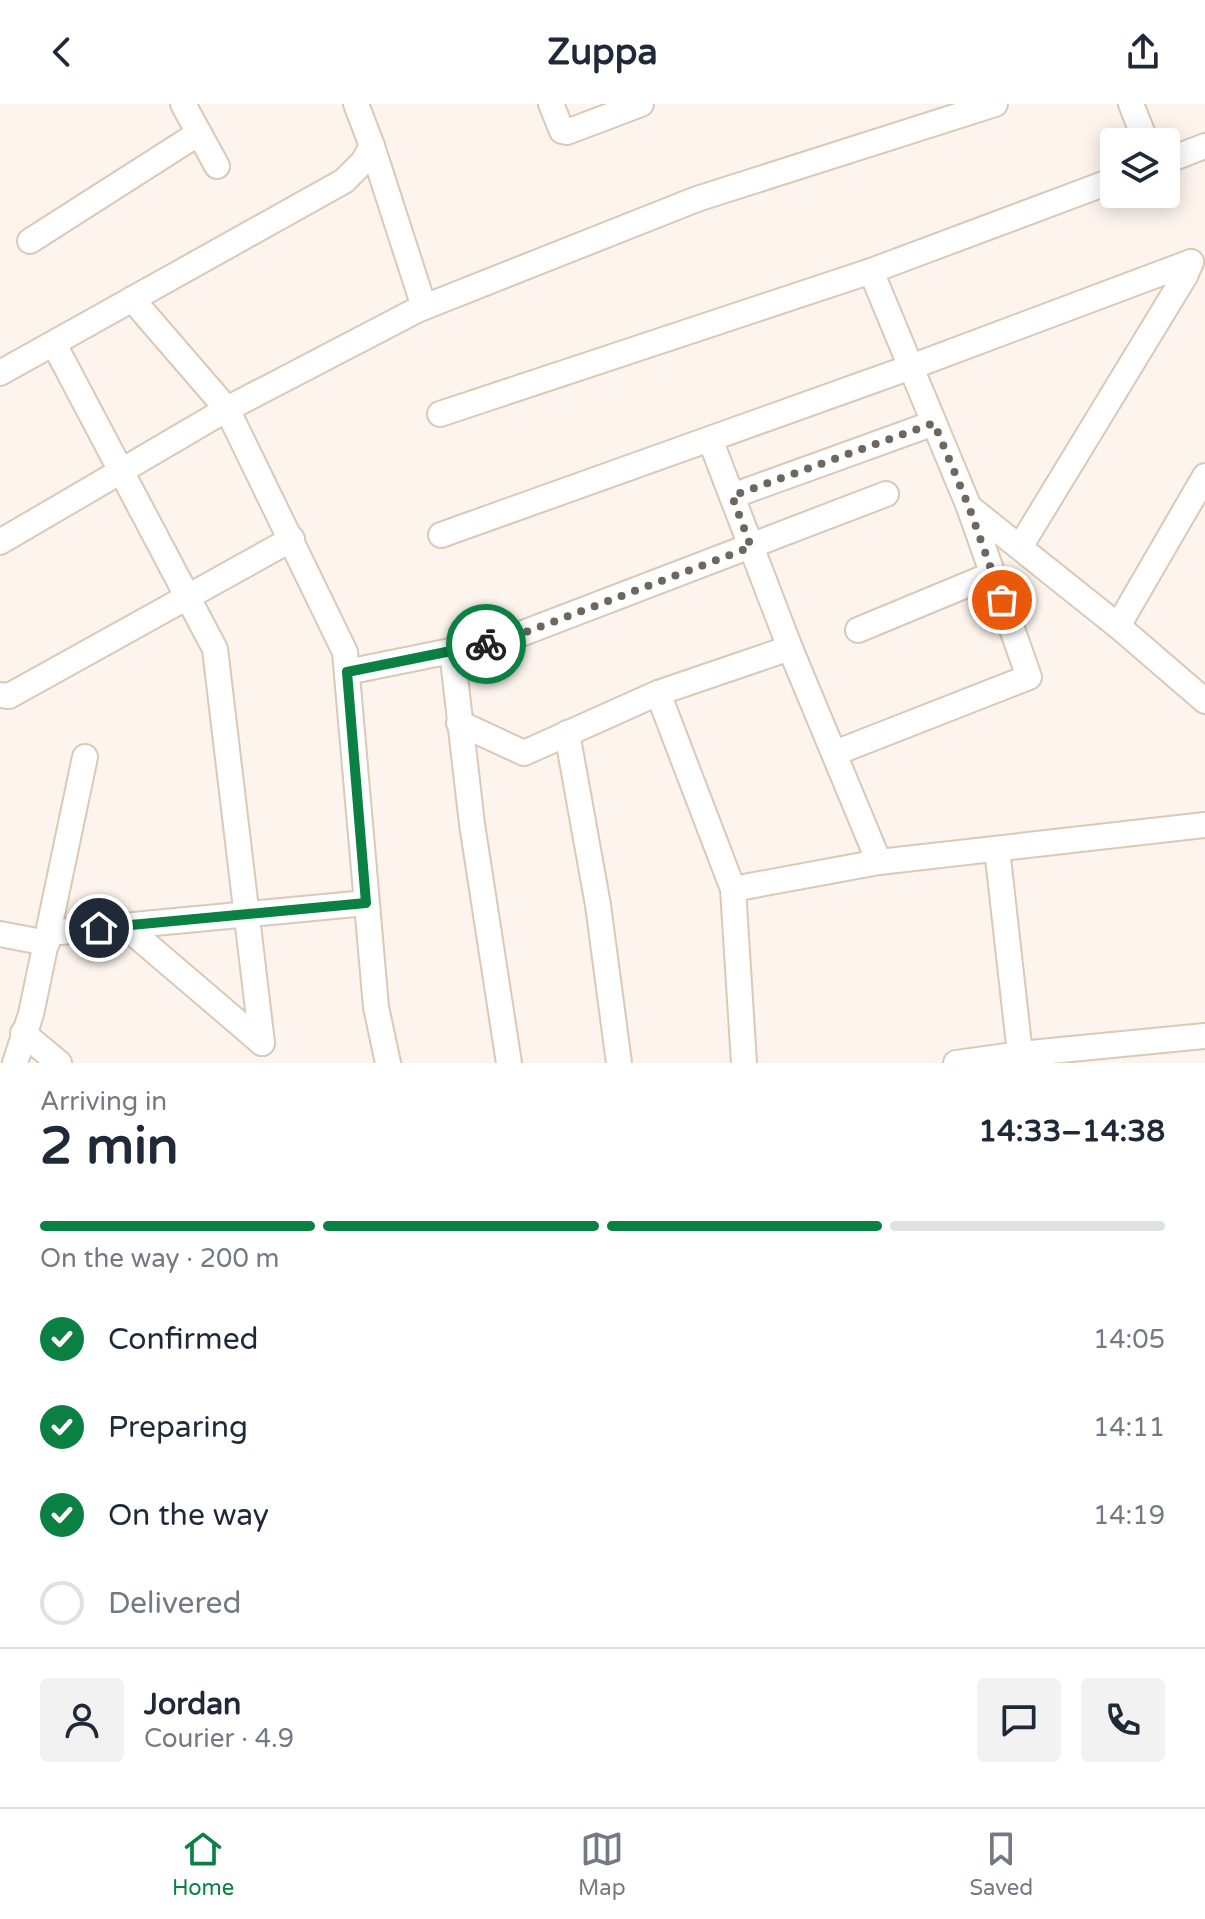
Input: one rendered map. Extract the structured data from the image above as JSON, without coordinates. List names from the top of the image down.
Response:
{
  "page": {
    "header": "Zuppa",
    "heading": ["2 min", "Arriving in", "14:33–14:38"],
    "panel": ["Jordan", "Courier · 4.9"],
    "bar": "On the way · 200 m",
    "list": [
      ["Confirmed", "14:05"],
      ["Preparing", "14:11"],
      ["On the way", "14:19"],
      "Delivered"
    ],
    "tabs": ["Home", "Map", "Saved"]
  }
}
